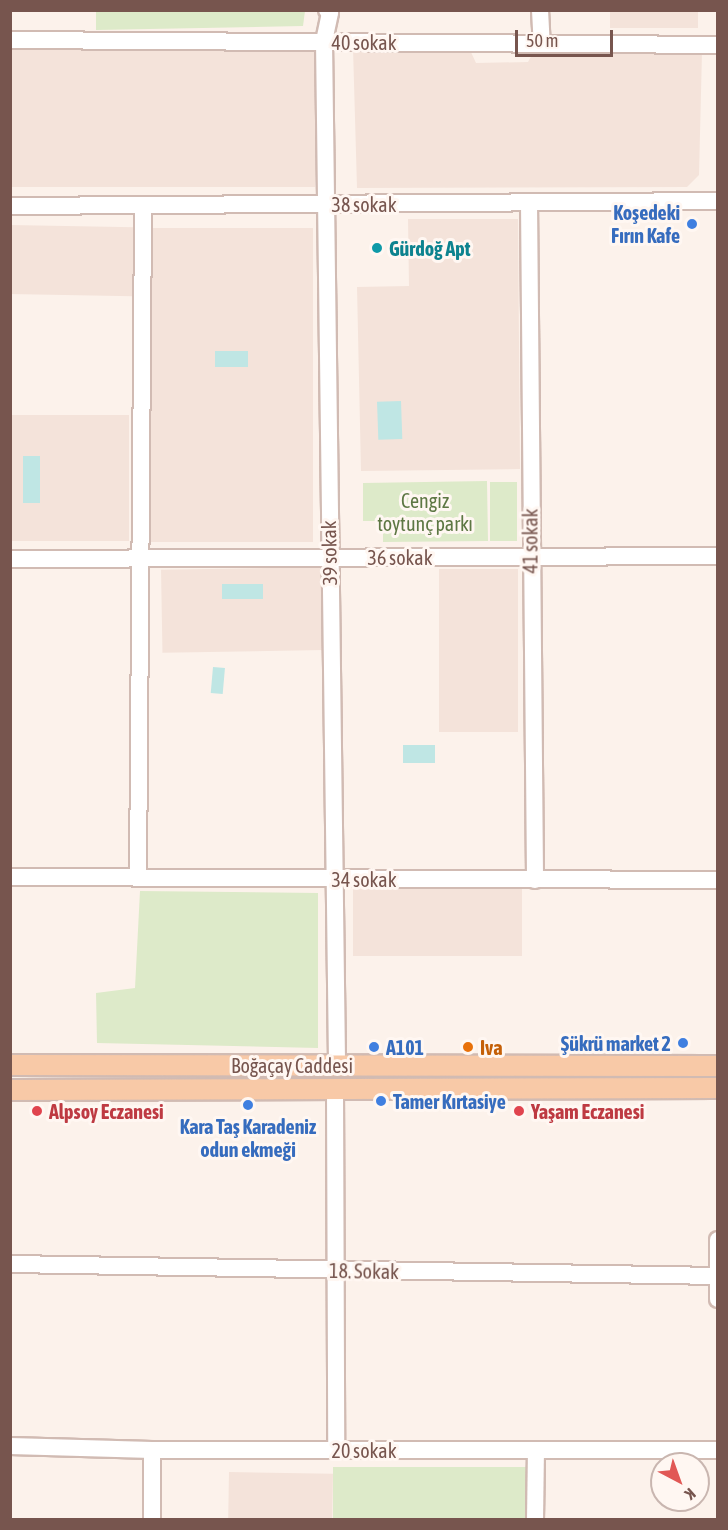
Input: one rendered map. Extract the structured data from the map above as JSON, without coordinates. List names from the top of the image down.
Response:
{
  "streets": {
    "main road": ["Boğaçay Caddesi"],
    "street": [
      "40 sokak",
      "38 sokak",
      "41 sokak",
      "39 sokak",
      "36 sokak",
      "34 sokak",
      "18. Sokak",
      "20 sokak"
    ]
  },
  "crossings": [
    ["40 sokak", "39 sokak"],
    ["38 sokak", "41 sokak"],
    ["38 sokak", "39 sokak"],
    ["41 sokak", "36 sokak"],
    ["41 sokak", "34 sokak"],
    ["39 sokak", "36 sokak"],
    ["39 sokak", "34 sokak"],
    ["39 sokak", "Boğaçay Caddesi"]
  ],
  "parks": ["Cengiz toytunç parkı"],
  "places": [
    "Koşedeki Fırın Kafe",
    "Gürdoğ Apt",
    "Şükrü market 2",
    "A101",
    "Iva",
    "Tamer Kırtasiye",
    "Kara Taş Karadeniz odun ekmeği",
    "Alpsoy Eczanesi",
    "Yaşam Eczanesi"
  ],
  "scale_bar": "50 m",
  "north": "bottom right"
}
